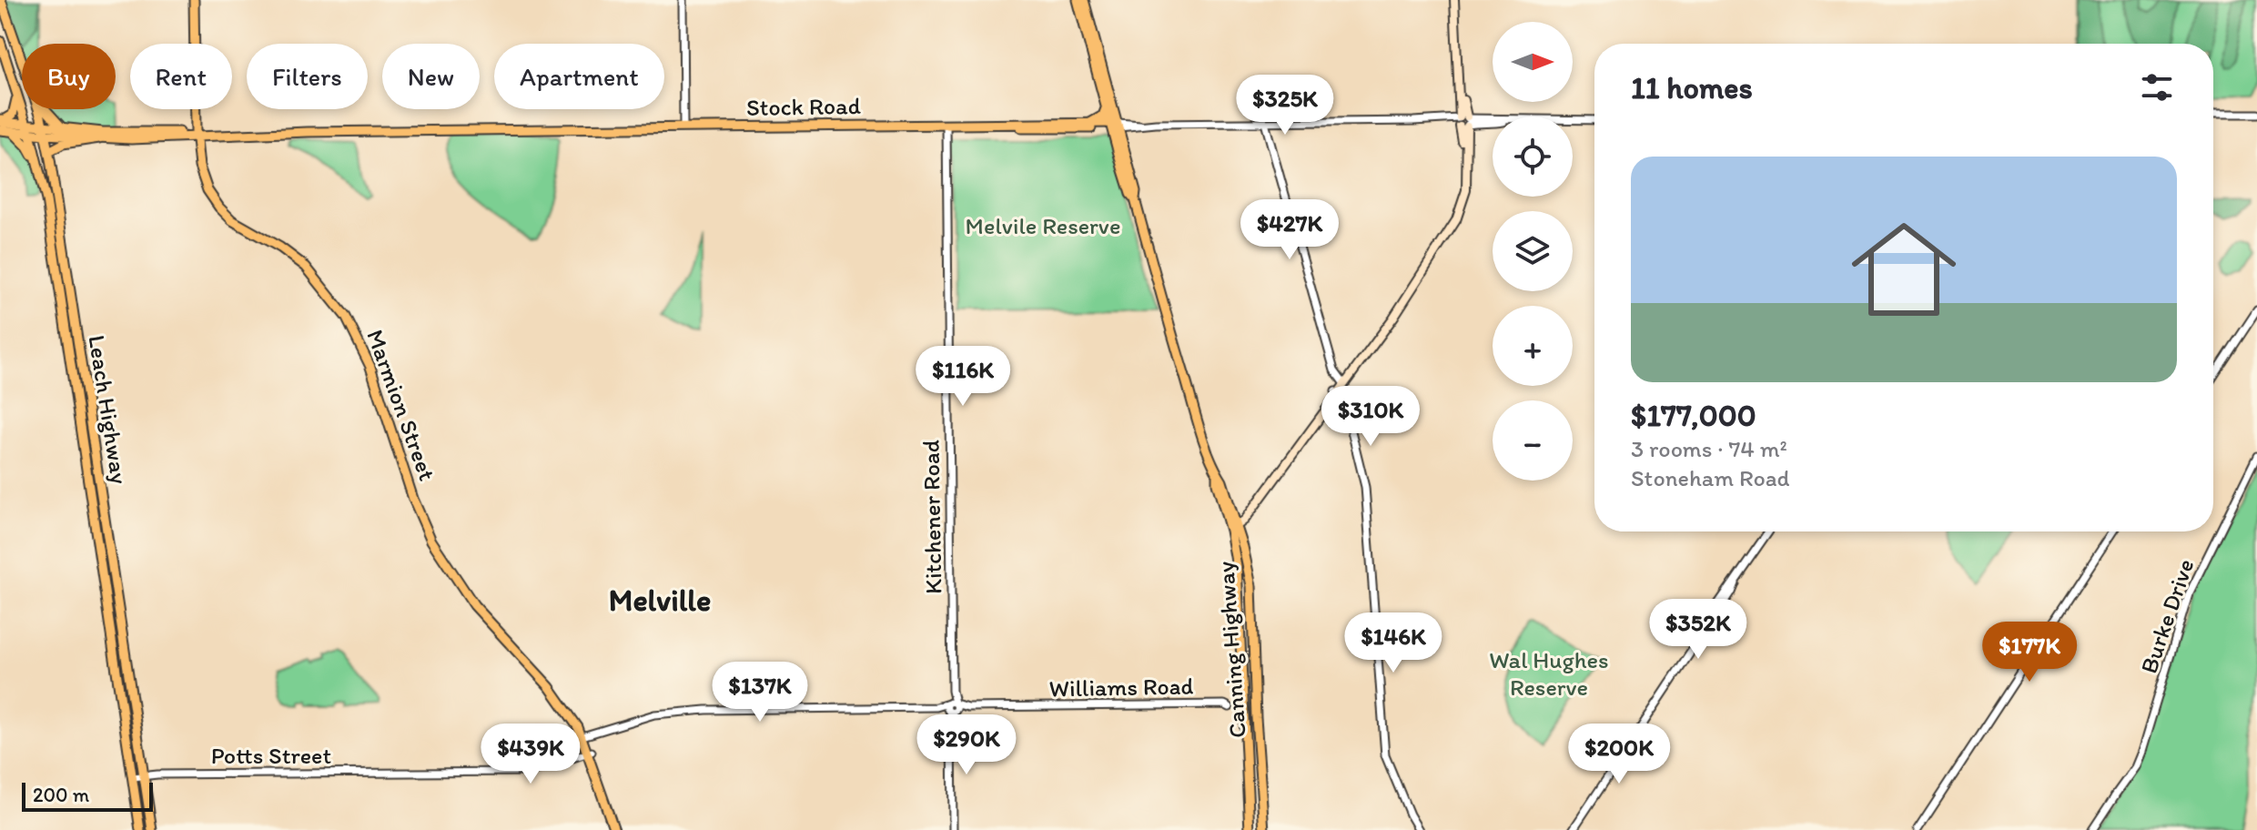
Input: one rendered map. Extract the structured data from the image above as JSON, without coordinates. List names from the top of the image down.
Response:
{
  "streets": {
    "main road": [
      "Stock Road",
      "Marmion Street",
      "Leach Highway",
      "Canning Highway"
    ],
    "street": [
      "Kitchener Road",
      "Burke Drive",
      "Williams Road",
      "Potts Street"
    ]
  },
  "crossings": [
    ["Stock Road", "Marmion Street"],
    ["Stock Road", "Leach Highway"],
    ["Stock Road", "Kitchener Road"],
    ["Stock Road", "Canning Highway"],
    ["Marmion Street", "Williams Road"],
    ["Marmion Street", "Potts Street"],
    ["Leach Highway", "Potts Street"],
    ["Kitchener Road", "Williams Road"]
  ],
  "districts": ["Melville"],
  "parks": ["Melvile Reserve", "Wal Hughes Reserve"],
  "scale_bar": "200 m",
  "north": "right",
  "page": {
    "map_buttons": ["+", "−"],
    "chip": [
      "Buy",
      "Rent",
      "Filters",
      "New",
      "Apartment"
    ],
    "heading": "11 homes",
    "price": [
      "$325K",
      "$427K",
      "$116K",
      "$310K",
      "$352K",
      "$146K",
      "$177K",
      "$137K",
      "$290K",
      "$439K",
      "$200K"
    ],
    "list": [
      {
        "name": "$177,000",
        "note": "3 rooms · 74 m² · Stoneham Road"
      }
    ],
    "scale": "200 m"
  }
}
